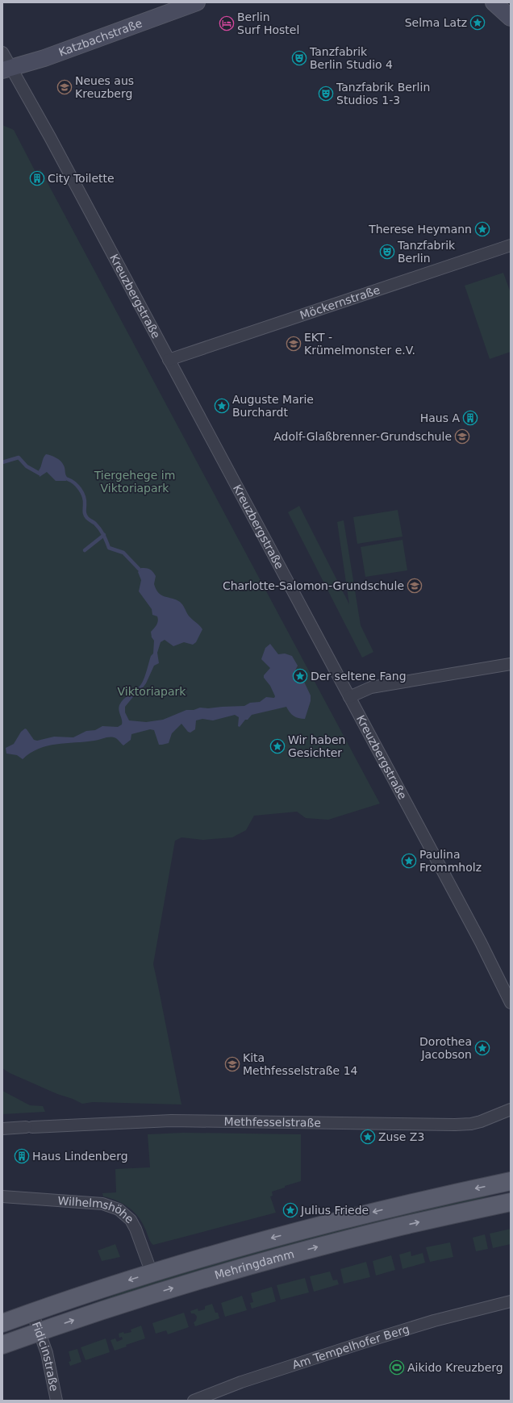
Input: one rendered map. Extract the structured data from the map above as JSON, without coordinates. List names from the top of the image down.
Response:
{
  "streets": {
    "main road": ["Katzbachstraße", "Mehringdamm"],
    "street": [
      "Kreuzbergstraße",
      "Möckernstraße",
      "Methfesselstraße",
      "Wilhelmshöhe",
      "Am Tempelhofer Berg",
      "Fidicinstraße"
    ]
  },
  "crossings": [
    ["Katzbachstraße", "Kreuzbergstraße"],
    ["Kreuzbergstraße", "Möckernstraße"],
    ["Wilhelmshöhe", "Mehringdamm"],
    ["Mehringdamm", "Fidicinstraße"]
  ],
  "parks": ["Tiergehege im Viktoriapark", "Viktoriapark"],
  "places": {
    "place": [
      "Selma Latz",
      "Therese Heymann",
      "Auguste Marie Burchardt",
      "Der seltene Fang",
      "Wir haben Gesichter",
      "Paulina Frommholz",
      "Dorothea Jacobson",
      "Zuse Z3",
      "Julius Friede"
    ],
    "hotel": ["Berlin Surf Hostel"],
    "theatre": ["Tanzfabrik Berlin Studio 4", "Tanzfabrik Berlin Studios 1-3", "Tanzfabrik Berlin"],
    "school or university": [
      "Neues aus Kreuzberg",
      "EKT - Krümelmonster e.V.",
      "Adolf-Glaßbrenner-Grundschule",
      "Charlotte-Salomon-Grundschule",
      "Kita Methfesselstraße 14"
    ],
    "building": ["City Toilette", "Haus A", "Haus Lindenberg"],
    "sports": ["Aikido Kreuzberg"]
  }
}
